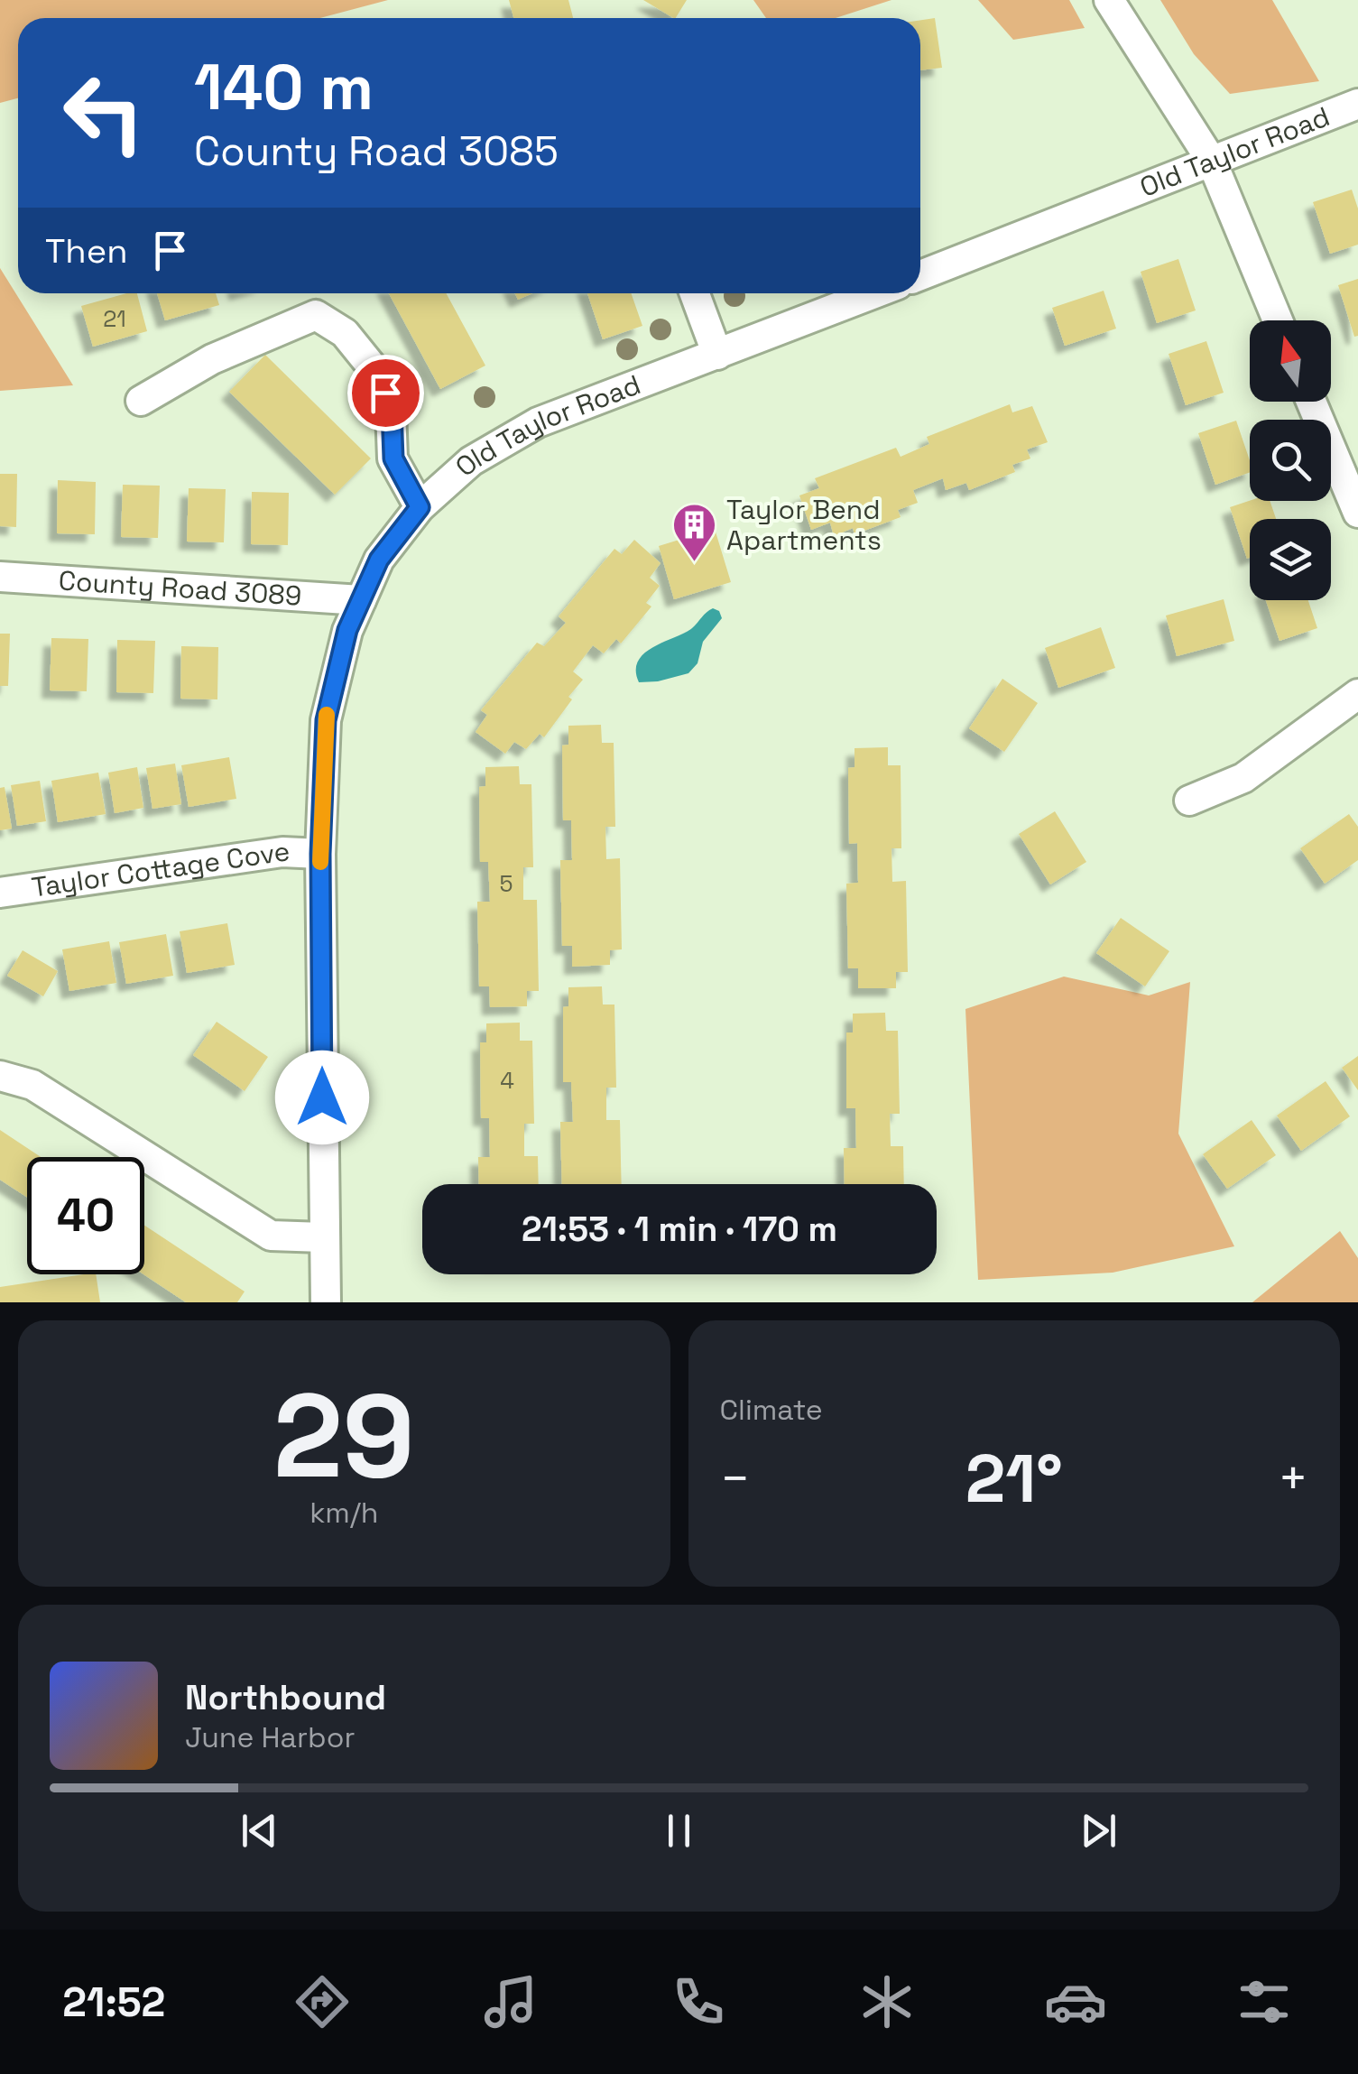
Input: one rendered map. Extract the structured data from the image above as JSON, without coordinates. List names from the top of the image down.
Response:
{
  "streets": {
    "street": ["Old Taylor Road", "County Road 3089", "Taylor Cottage Cove"]
  },
  "crossings": [
    ["Old Taylor Road", "County Road 3089"],
    ["Old Taylor Road", "Taylor Cottage Cove"]
  ],
  "places": {
    "building": ["Taylor Bend Apartments"]
  },
  "house_numbers": ["21", "5", "4"],
  "north": "top",
  "page": {
    "turn": ["140 m", "County Road 3085"],
    "then": "Then",
    "limit": "40",
    "trip": "21:53 · 1 min · 170 m",
    "tile": [
      ["29", "km/h"],
      "Climate"
    ],
    "heat": ["−", "21°", "+"],
    "song": ["Northbound", "June Harbor"],
    "tabs": "21:52"
  }
}
